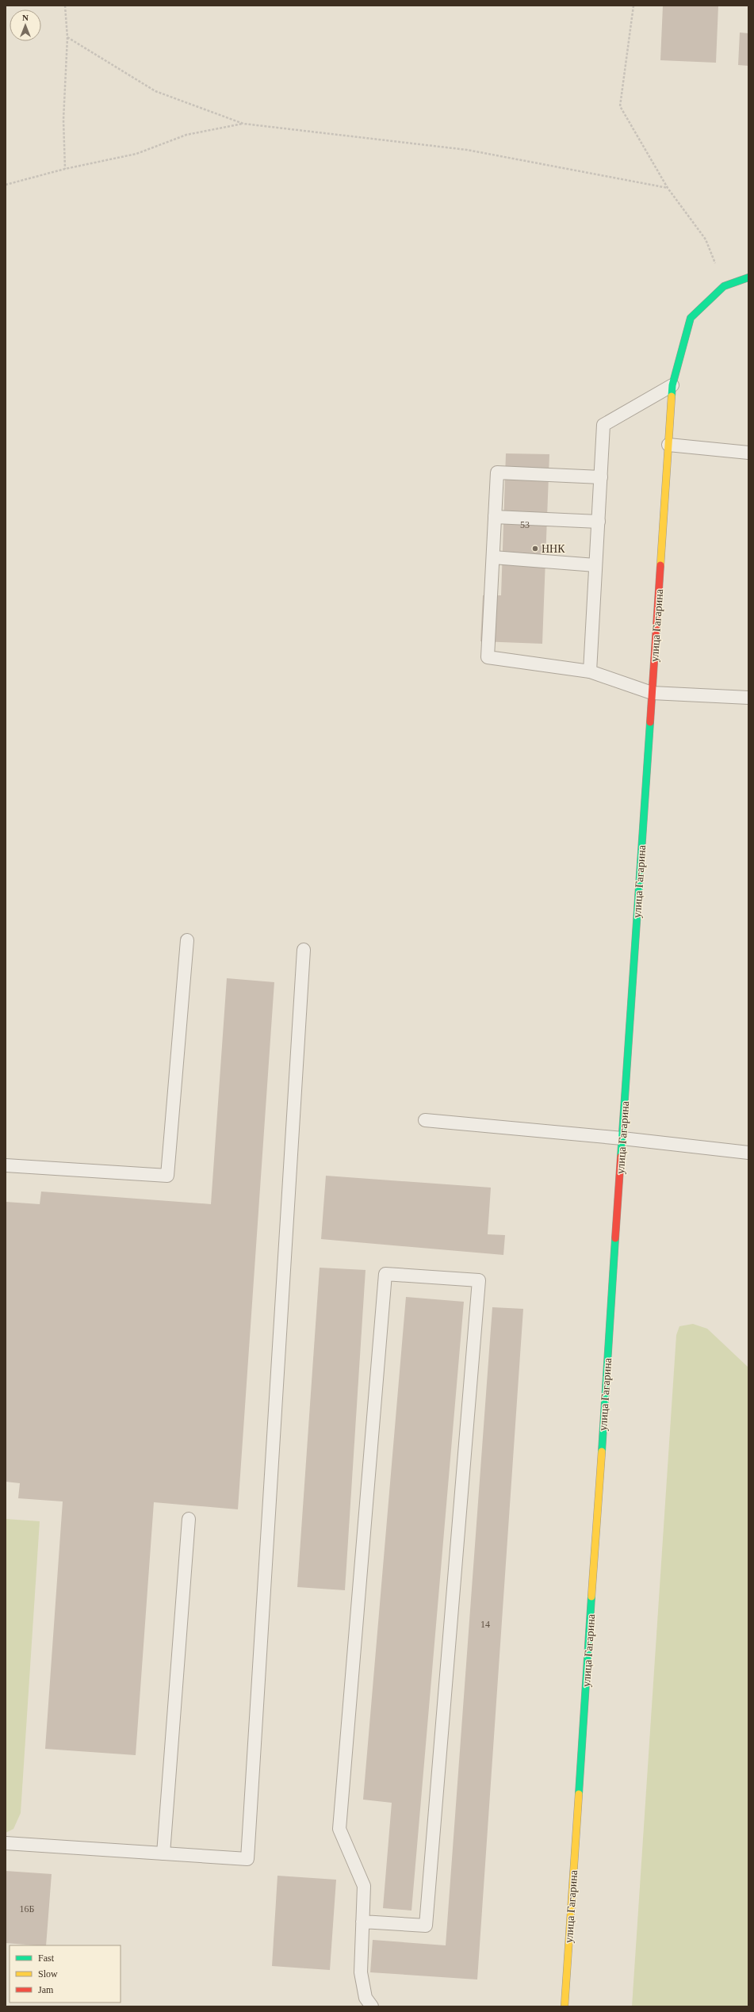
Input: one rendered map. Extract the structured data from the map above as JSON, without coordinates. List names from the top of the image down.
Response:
{
  "streets": {
    "main road": ["улица Гагарина"]
  },
  "places": ["ННК"],
  "house_numbers": ["53", "14", "16Б"],
  "legend": ["Fast", "Slow", "Jam"],
  "north": "top"
}
